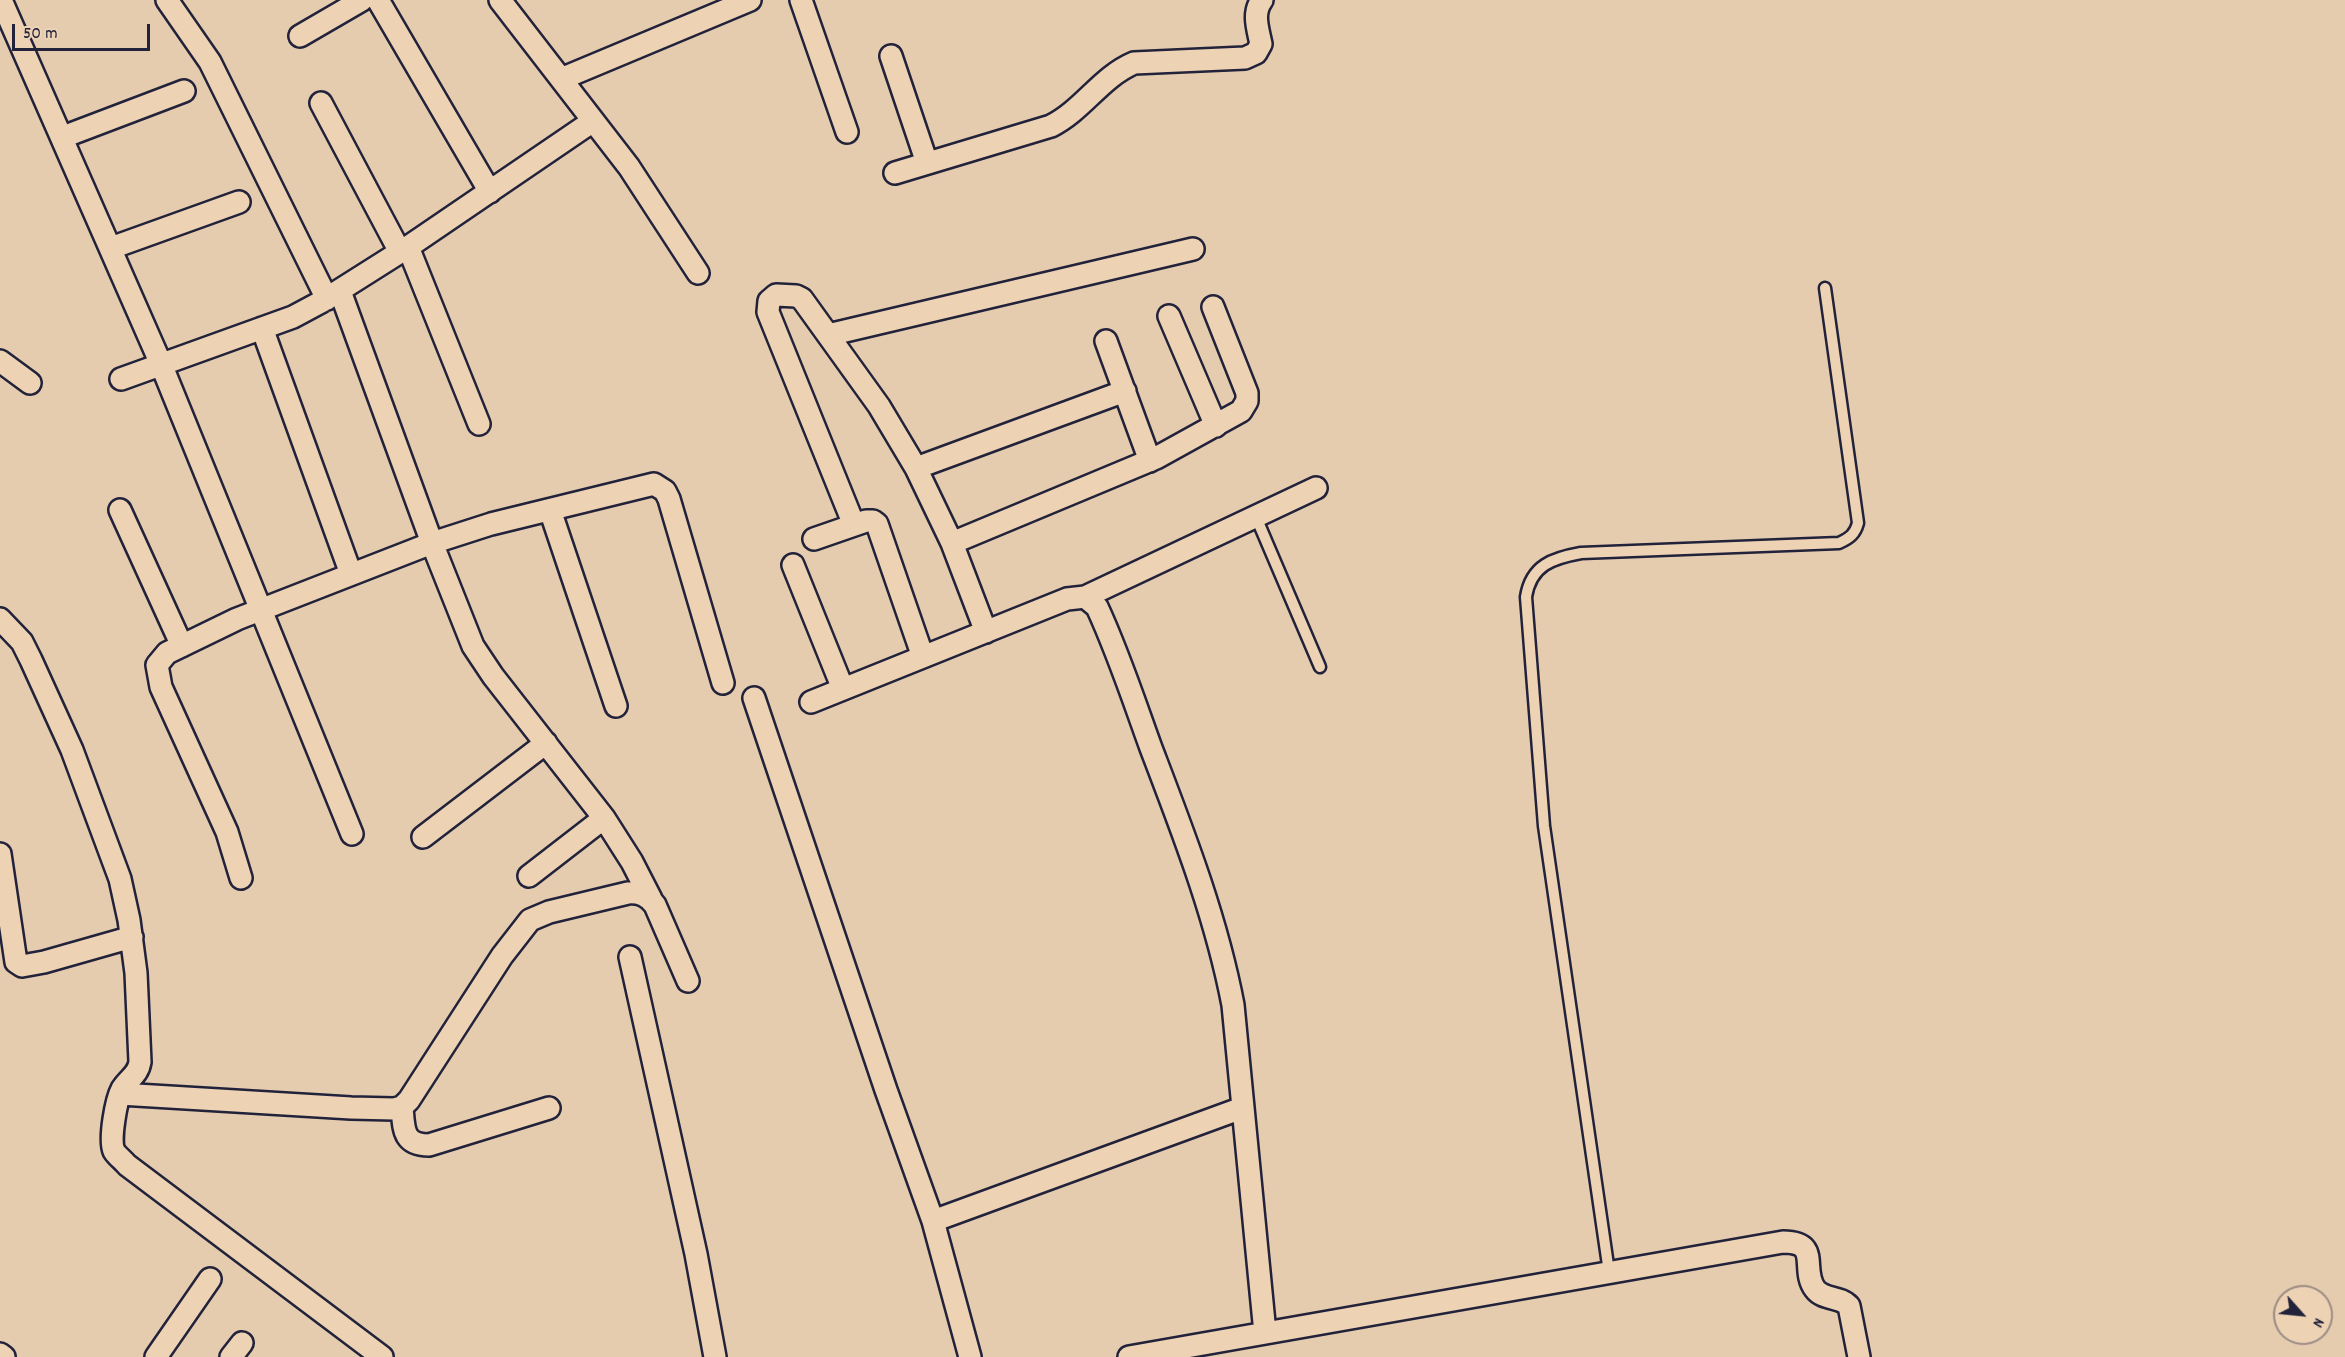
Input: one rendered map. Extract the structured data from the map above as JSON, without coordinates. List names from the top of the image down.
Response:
{
  "scale_bar": "50 m",
  "north": "bottom right"
}
